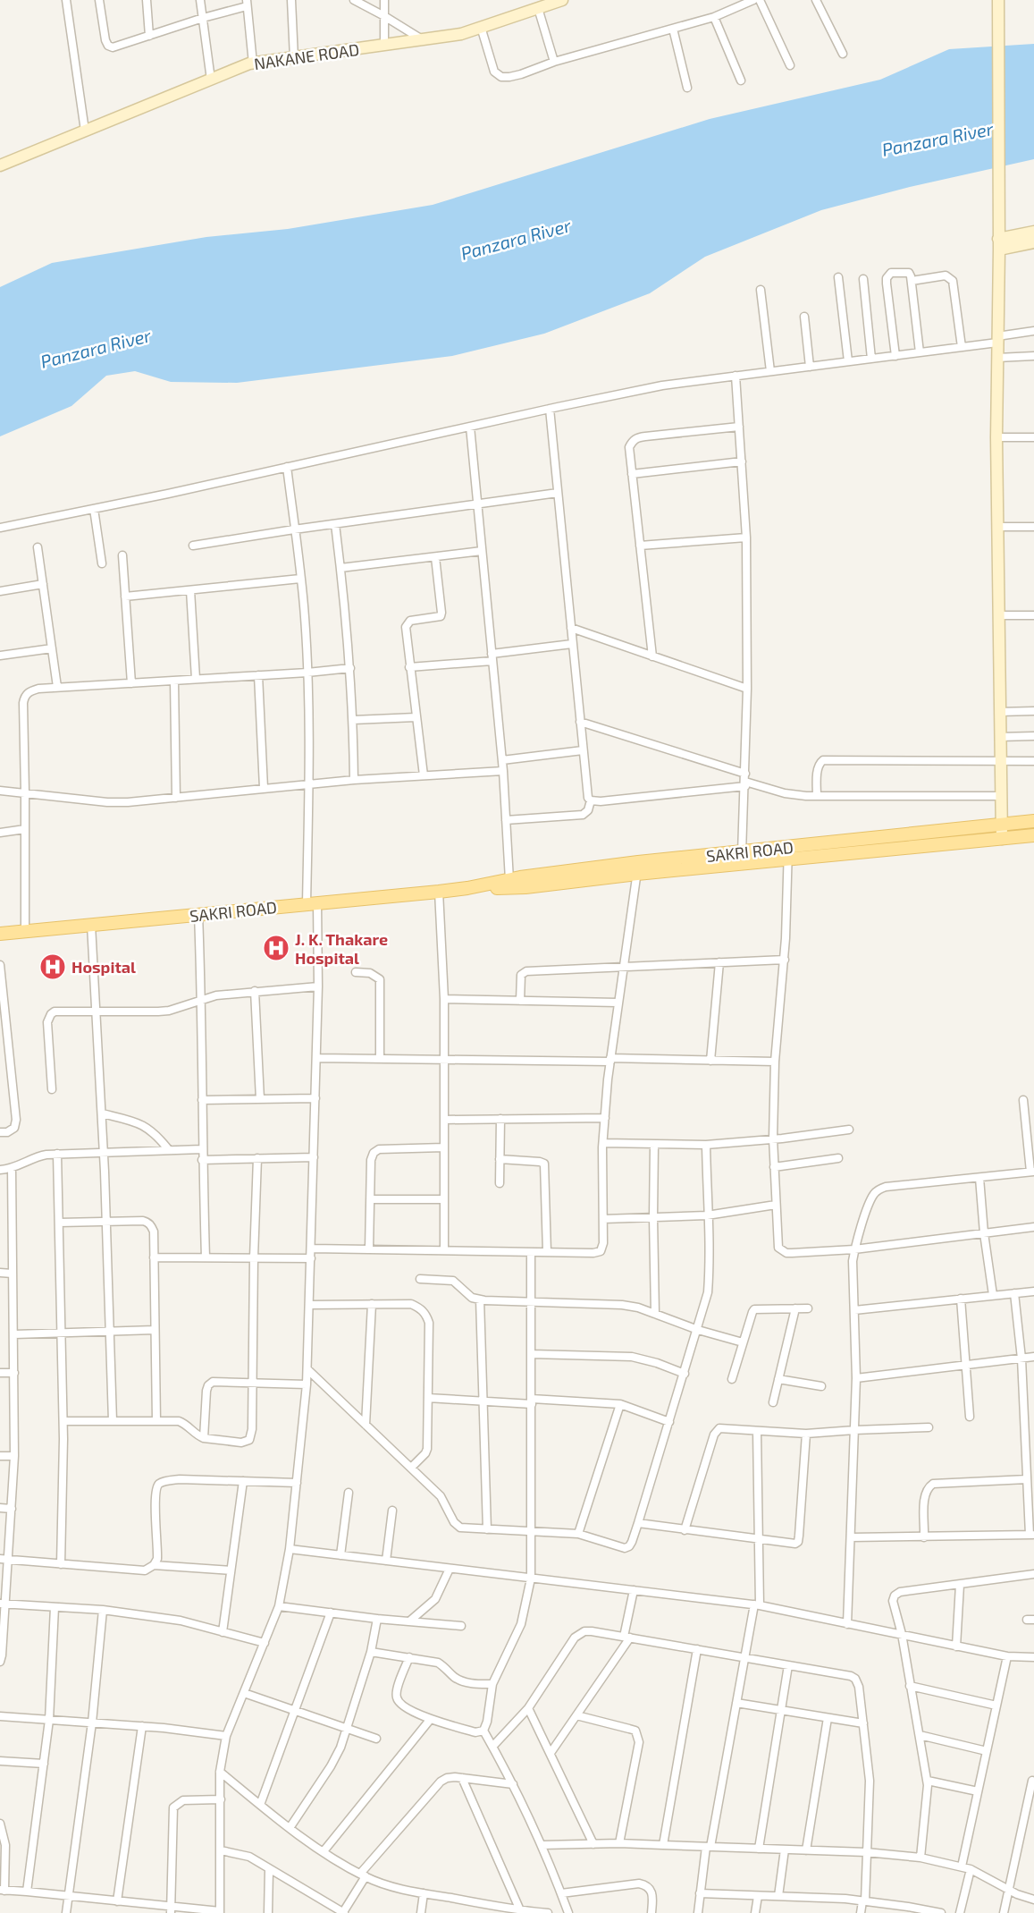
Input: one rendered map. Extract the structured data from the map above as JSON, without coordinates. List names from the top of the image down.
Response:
{
  "streets": {
    "main road": ["SAKRI ROAD"],
    "street": ["NAKANE ROAD"]
  },
  "water": ["Panzara River"],
  "places": {
    "hospital": ["J. K. Thakare Hospital", "Hospital"]
  }
}
